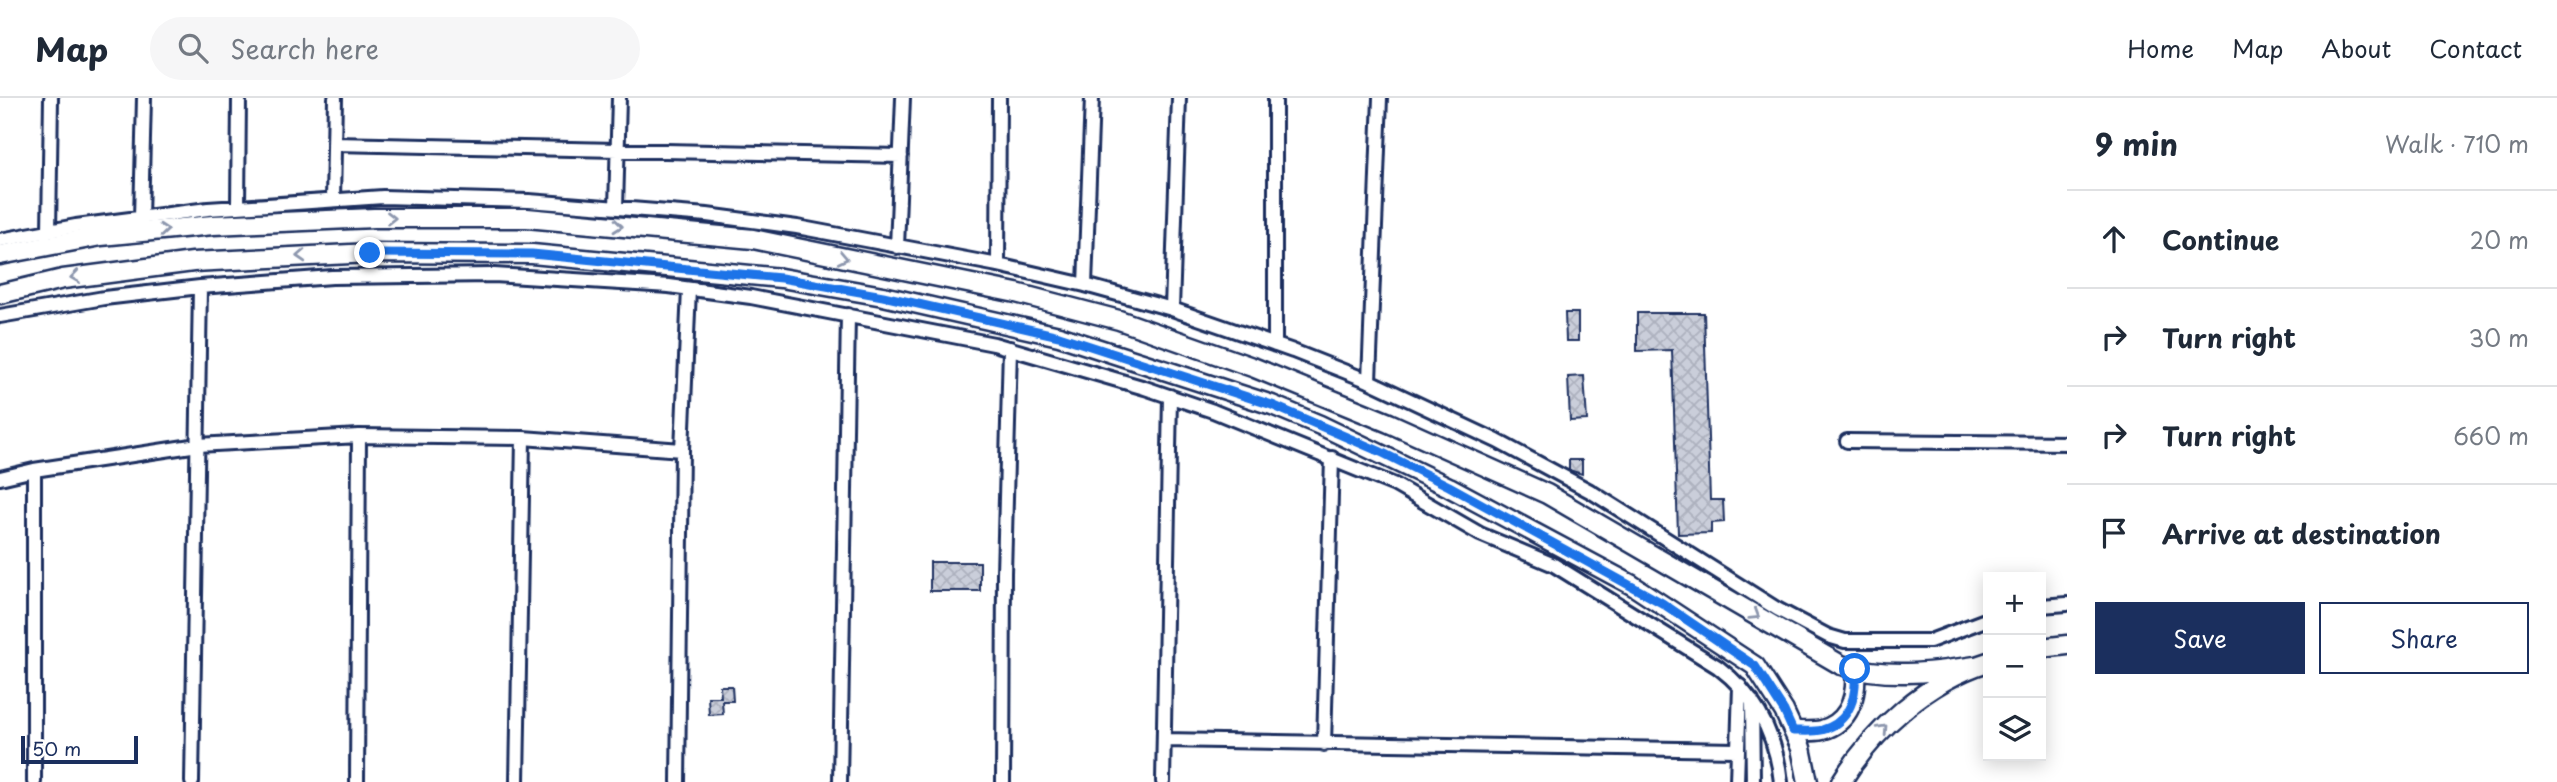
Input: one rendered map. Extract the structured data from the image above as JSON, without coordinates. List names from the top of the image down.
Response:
{
  "scale_bar": "50 m",
  "page": {
    "header": "Map",
    "search": "Search here",
    "nav": [
      "Home",
      "Map",
      "About",
      "Contact"
    ],
    "heading": ["9 min", "Walk · 710 m"],
    "list": [
      ["Continue", "20 m"],
      ["Turn right", "30 m"],
      ["Turn right", "660 m"],
      "Arrive at destination"
    ],
    "map_buttons": ["+", "−"],
    "buttons": ["Save", "Share"],
    "scale": "50 m"
  }
}
